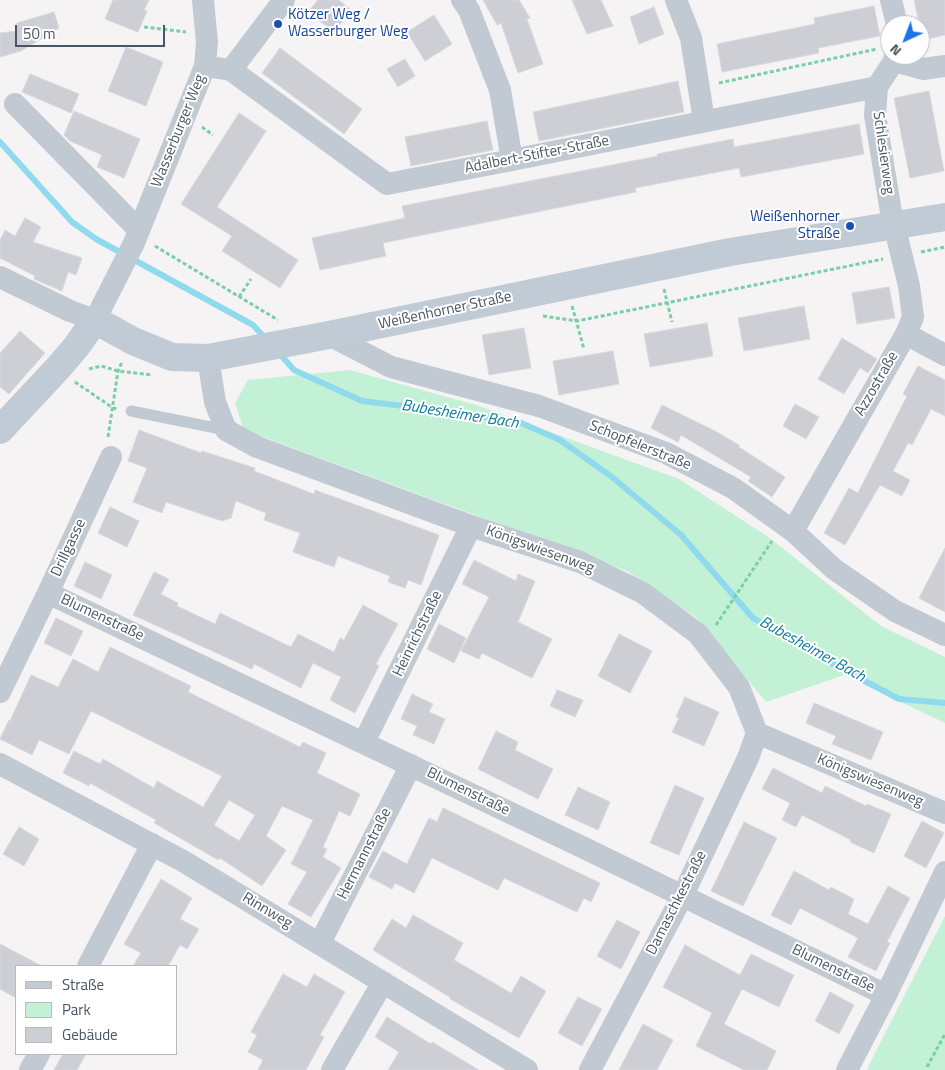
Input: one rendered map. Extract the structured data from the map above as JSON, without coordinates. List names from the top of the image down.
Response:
{
  "streets": {
    "main road": ["Weißenhorner Straße"],
    "street": [
      "Wasserburger Weg",
      "Schlesierweg",
      "Adalbert-Stifter-Straße",
      "Azzostraße",
      "Schopfelerstraße",
      "Drillgasse",
      "Königswiesenweg",
      "Blumenstraße",
      "Heinrichstraße",
      "Hermannstraße",
      "Damaschkestraße",
      "Rinnweg"
    ]
  },
  "crossings": [
    ["Wasserburger Weg", "Weißenhorner Straße"],
    ["Schlesierweg", "Adalbert-Stifter-Straße"],
    ["Schlesierweg", "Weißenhorner Straße"],
    ["Schlesierweg", "Azzostraße"],
    ["Weißenhorner Straße", "Azzostraße"],
    ["Weißenhorner Straße", "Schopfelerstraße"],
    ["Azzostraße", "Schopfelerstraße"],
    ["Drillgasse", "Blumenstraße"],
    ["Königswiesenweg", "Heinrichstraße"],
    ["Königswiesenweg", "Damaschkestraße"],
    ["Blumenstraße", "Heinrichstraße"],
    ["Blumenstraße", "Hermannstraße"],
    ["Blumenstraße", "Damaschkestraße"],
    ["Hermannstraße", "Rinnweg"]
  ],
  "water": ["Bubesheimer Bach"],
  "places": ["Kötzer Weg / Wasserburger Weg", "Weißenhorner Straße"],
  "legend": ["Straße", "Park", "Gebäude"],
  "scale_bar": "50 m",
  "north": "bottom left"
}
